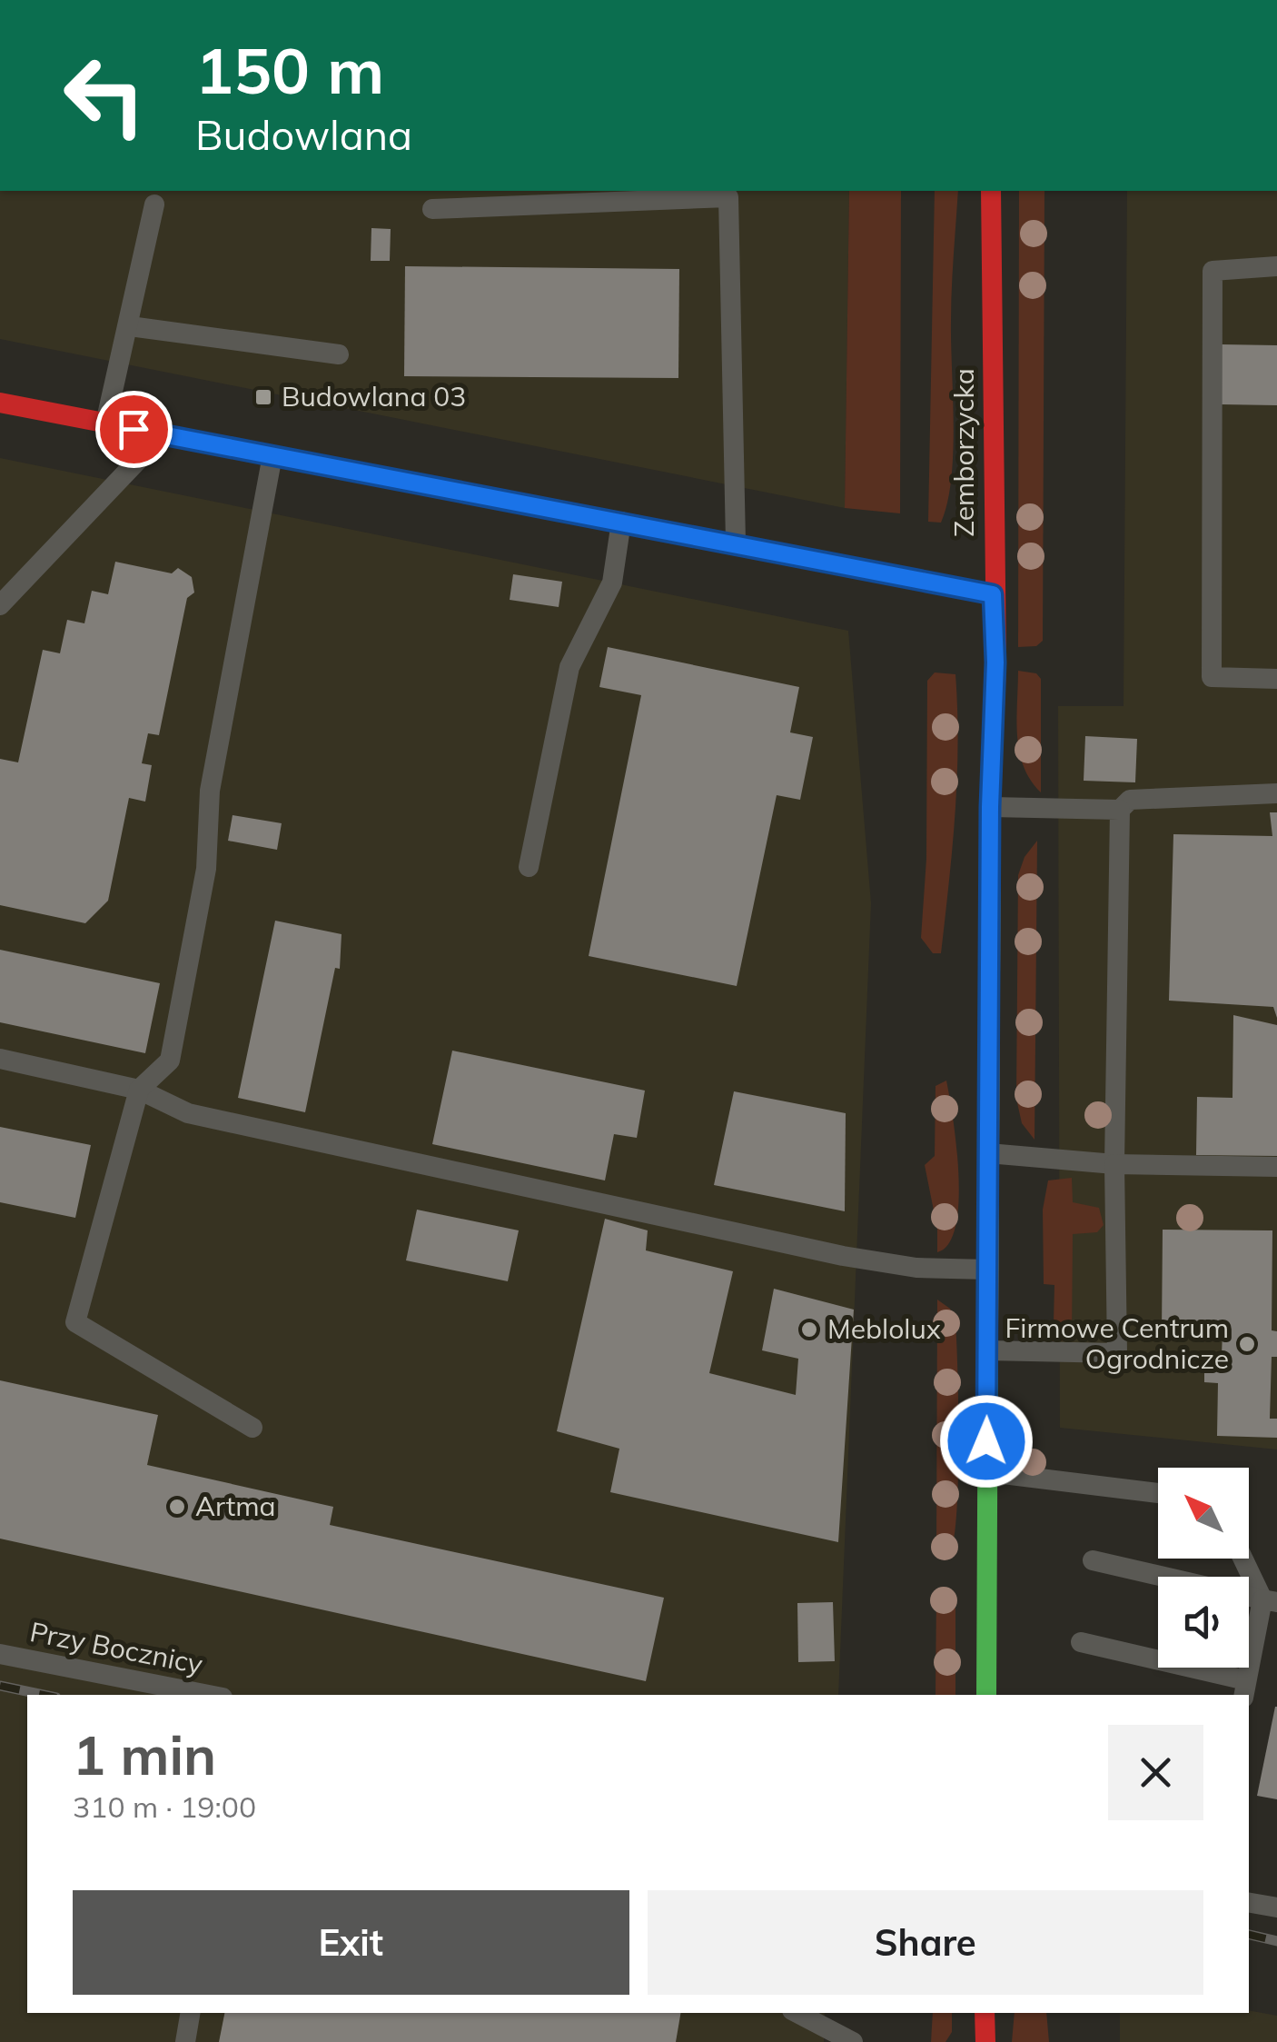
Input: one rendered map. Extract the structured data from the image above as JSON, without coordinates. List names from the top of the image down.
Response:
{
  "streets": {
    "street": ["Zemborzycka"],
    "lane": ["Przy Bocznicy"]
  },
  "places": {
    "transit": ["Budowlana 03"],
    "other": ["Meblolux", "Firmowe Centrum Ogrodnicze", "Artma"]
  },
  "north": "top left",
  "page": {
    "turn": ["150 m", "Budowlana"],
    "heading": ["1 min", "310 m · 19:00"],
    "buttons": ["Exit", "Share"]
  }
}
